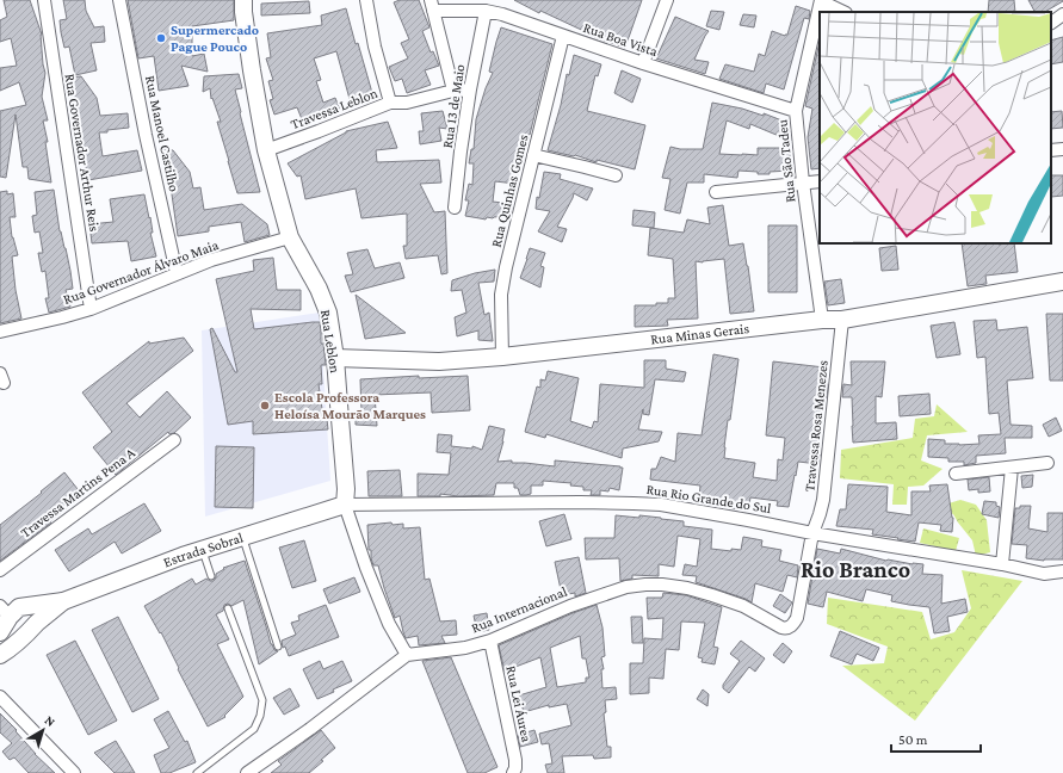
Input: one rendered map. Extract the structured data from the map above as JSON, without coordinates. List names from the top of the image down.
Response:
{
  "streets": {
    "street": [
      "Rua Boa Vista",
      "Rua 13 de Maio",
      "Travessa Leblon",
      "Rua Manoel Castilho",
      "Rua Governador Arthur Reis",
      "Rua São Tadeu",
      "Rua Quinhas Gomes",
      "Rua Governador Álvaro Maia",
      "Rua Minas Gerais",
      "Rua Leblon",
      "Travessa Rosa Menezes",
      "Travessa Martins Pena A",
      "Rua Rio Grande do Sul",
      "Estrada Sobral",
      "Rua Internacional",
      "Rua Lei Áurea"
    ]
  },
  "crossings": [
    ["Rua Boa Vista", "Rua 13 de Maio"],
    ["Rua Boa Vista", "Rua São Tadeu"],
    ["Rua Boa Vista", "Rua Quinhas Gomes"],
    ["Rua 13 de Maio", "Travessa Leblon"],
    ["Travessa Leblon", "Rua Leblon"],
    ["Rua Manoel Castilho", "Rua Governador Álvaro Maia"],
    ["Rua Governador Arthur Reis", "Rua Governador Álvaro Maia"],
    ["Rua São Tadeu", "Rua Minas Gerais"],
    ["Rua Quinhas Gomes", "Rua Minas Gerais"],
    ["Rua Governador Álvaro Maia", "Rua Leblon"],
    ["Rua Minas Gerais", "Rua Leblon"],
    ["Rua Minas Gerais", "Travessa Rosa Menezes"],
    ["Rua Leblon", "Rua Rio Grande do Sul"],
    ["Rua Leblon", "Estrada Sobral"],
    ["Rua Leblon", "Rua Internacional"],
    ["Travessa Rosa Menezes", "Rua Rio Grande do Sul"],
    ["Travessa Rosa Menezes", "Rua Internacional"],
    ["Rua Rio Grande do Sul", "Estrada Sobral"],
    ["Rua Internacional", "Rua Lei Áurea"]
  ],
  "districts": ["Rio Branco"],
  "places": ["Supermercado Pague Pouco", "Escola Professora Heloísa Mourão Marques"],
  "scale_bar": "50 m",
  "north": "top right"
}
